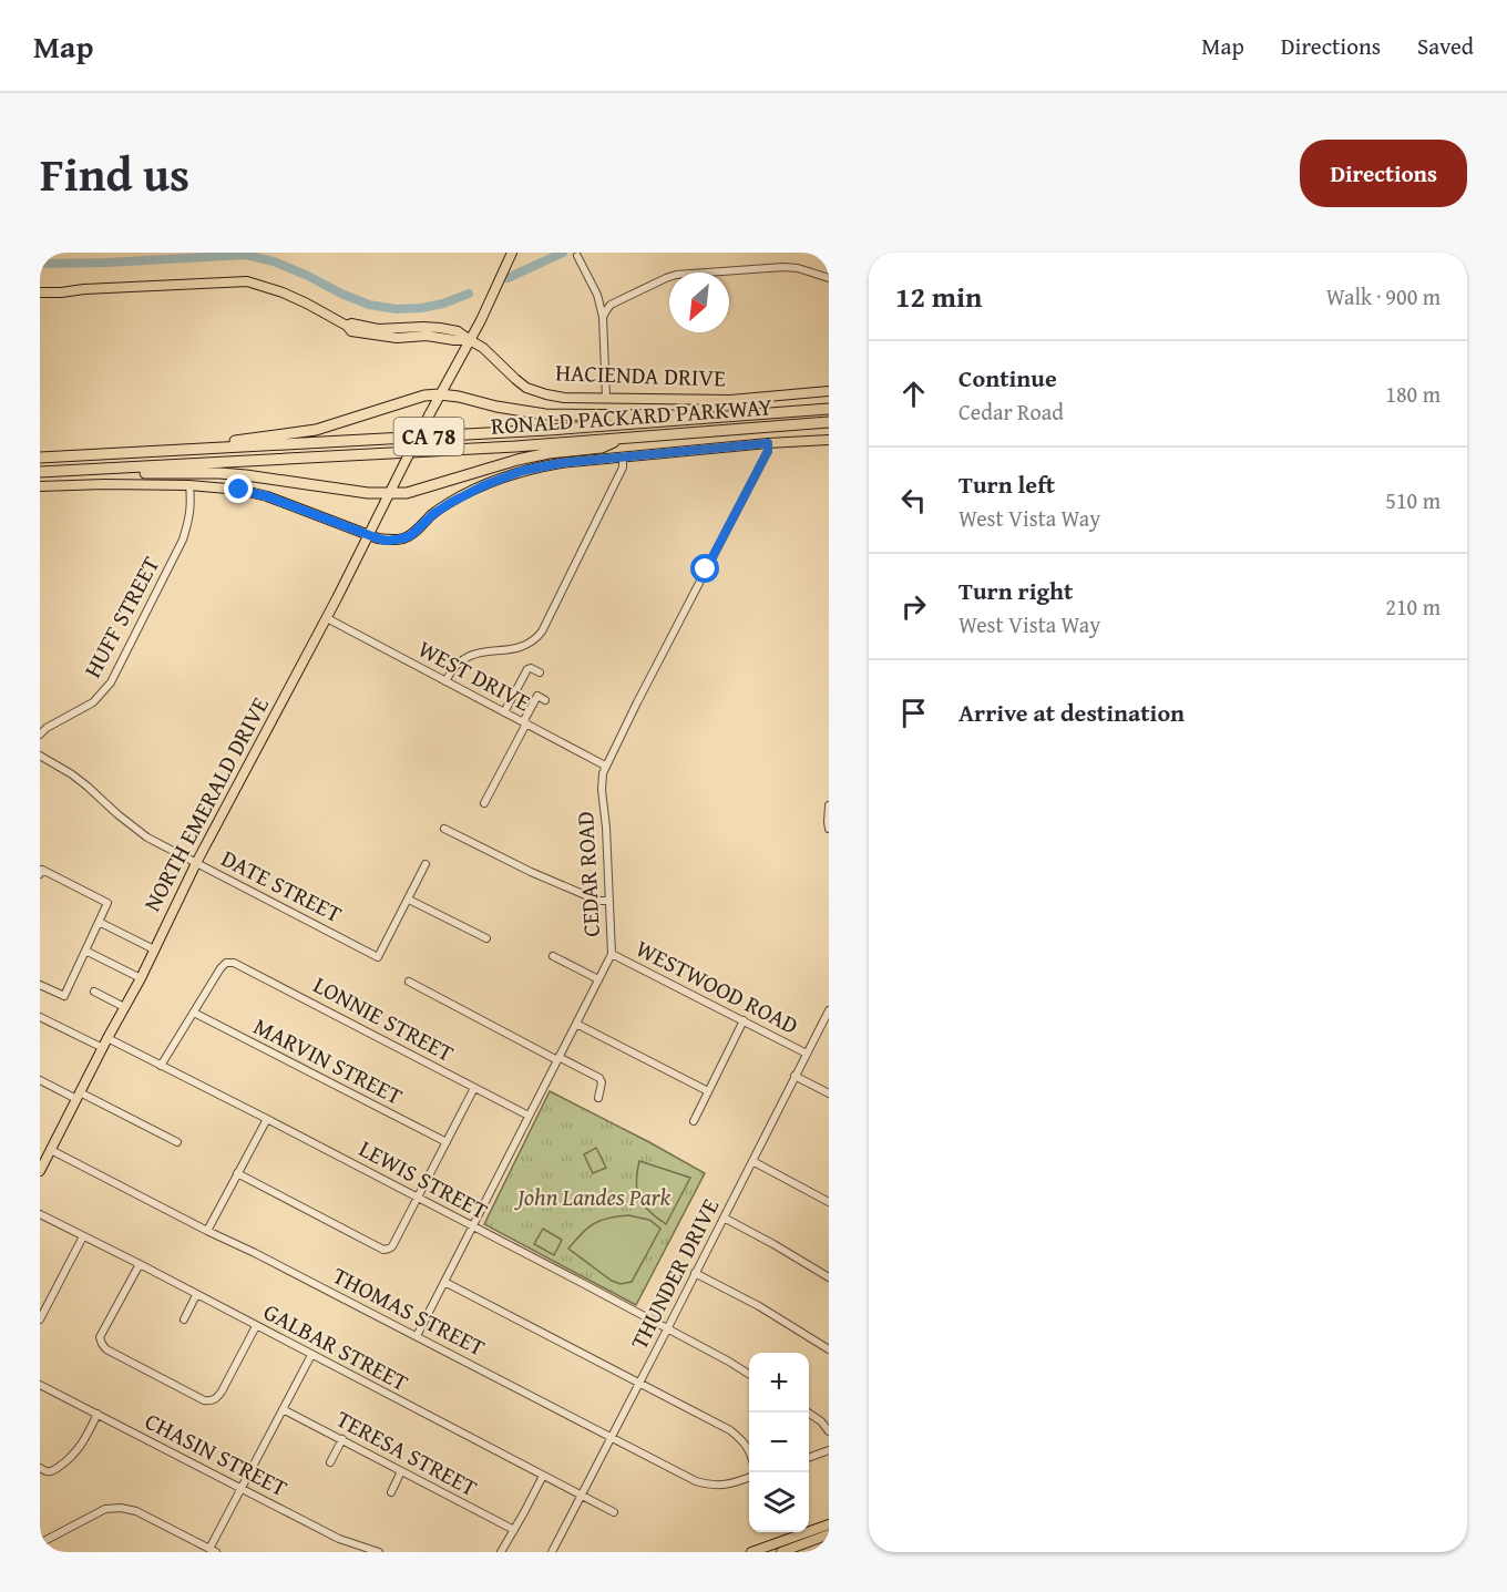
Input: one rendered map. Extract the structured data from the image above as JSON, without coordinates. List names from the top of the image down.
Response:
{
  "streets": {
    "highway": ["RONALD PACKARD PARKWAY", "CA 78"],
    "main road": ["HACIENDA DRIVE", "NORTH EMERALD DRIVE"],
    "street": [
      "HUFF STREET",
      "WEST DRIVE",
      "CEDAR ROAD",
      "DATE STREET",
      "WESTWOOD ROAD",
      "LONNIE STREET",
      "MARVIN STREET",
      "LEWIS STREET",
      "THUNDER DRIVE",
      "THOMAS STREET",
      "GALBAR STREET",
      "TERESA STREET",
      "CHASIN STREET"
    ]
  },
  "crossings": [
    ["HACIENDA DRIVE", "NORTH EMERALD DRIVE"],
    ["WEST DRIVE", "NORTH EMERALD DRIVE"],
    ["WEST DRIVE", "CEDAR ROAD"],
    ["NORTH EMERALD DRIVE", "DATE STREET"],
    ["NORTH EMERALD DRIVE", "LEWIS STREET"],
    ["NORTH EMERALD DRIVE", "THOMAS STREET"],
    ["CEDAR ROAD", "WESTWOOD ROAD"],
    ["CEDAR ROAD", "LONNIE STREET"],
    ["CEDAR ROAD", "LEWIS STREET"],
    ["CEDAR ROAD", "THOMAS STREET"],
    ["WESTWOOD ROAD", "THUNDER DRIVE"],
    ["LONNIE STREET", "MARVIN STREET"],
    ["LEWIS STREET", "THUNDER DRIVE"],
    ["THUNDER DRIVE", "THOMAS STREET"],
    ["THUNDER DRIVE", "GALBAR STREET"]
  ],
  "parks": ["John Landes Park"],
  "north": "bottom left",
  "page": {
    "header": "Map",
    "nav": ["Map", "Directions", "Saved"],
    "title": "Find us",
    "buttons": "Directions",
    "heading": ["12 min", "Walk · 900 m"],
    "list": [
      ["Continue", "Cedar Road", "180 m"],
      ["Turn left", "West Vista Way", "510 m"],
      ["Turn right", "West Vista Way", "210 m"],
      "Arrive at destination"
    ],
    "map_buttons": ["+", "−"]
  }
}
